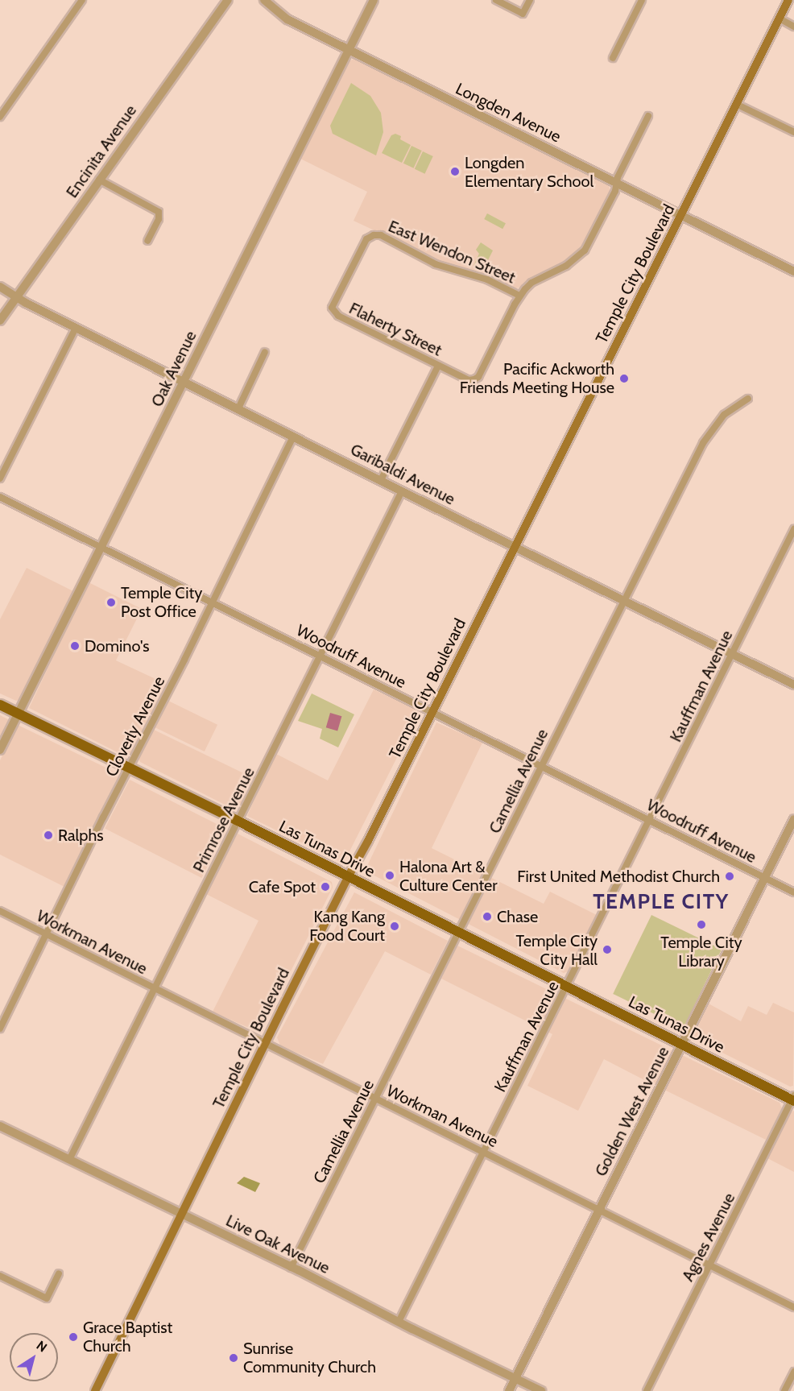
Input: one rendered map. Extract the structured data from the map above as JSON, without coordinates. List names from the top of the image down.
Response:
{
  "streets": {
    "main road": ["Temple City Boulevard", "Las Tunas Drive"],
    "street": [
      "Longden Avenue",
      "Encinita Avenue",
      "East Wendon Street",
      "Flaherty Street",
      "Oak Avenue",
      "Garibaldi Avenue",
      "Woodruff Avenue",
      "Kauffman Avenue",
      "Cloverly Avenue",
      "Camellia Avenue",
      "Primrose Avenue",
      "Workman Avenue",
      "Golden West Avenue",
      "Agnes Avenue",
      "Live Oak Avenue"
    ]
  },
  "crossings": [
    ["Longden Avenue", "Temple City Boulevard"],
    ["Longden Avenue", "Oak Avenue"],
    ["Encinita Avenue", "Garibaldi Avenue"],
    ["East Wendon Street", "Flaherty Street"],
    ["Temple City Boulevard", "Garibaldi Avenue"],
    ["Temple City Boulevard", "Woodruff Avenue"],
    ["Temple City Boulevard", "Las Tunas Drive"],
    ["Temple City Boulevard", "Workman Avenue"],
    ["Temple City Boulevard", "Live Oak Avenue"],
    ["Oak Avenue", "Garibaldi Avenue"],
    ["Oak Avenue", "Woodruff Avenue"],
    ["Oak Avenue", "Las Tunas Drive"],
    ["Garibaldi Avenue", "Kauffman Avenue"],
    ["Garibaldi Avenue", "Cloverly Avenue"],
    ["Garibaldi Avenue", "Camellia Avenue"],
    ["Garibaldi Avenue", "Primrose Avenue"],
    ["Woodruff Avenue", "Kauffman Avenue"],
    ["Woodruff Avenue", "Cloverly Avenue"],
    ["Woodruff Avenue", "Camellia Avenue"],
    ["Woodruff Avenue", "Primrose Avenue"],
    ["Woodruff Avenue", "Golden West Avenue"],
    ["Kauffman Avenue", "Las Tunas Drive"],
    ["Kauffman Avenue", "Workman Avenue"],
    ["Kauffman Avenue", "Live Oak Avenue"],
    ["Cloverly Avenue", "Las Tunas Drive"],
    ["Cloverly Avenue", "Workman Avenue"],
    ["Camellia Avenue", "Las Tunas Drive"],
    ["Camellia Avenue", "Workman Avenue"],
    ["Camellia Avenue", "Live Oak Avenue"],
    ["Primrose Avenue", "Las Tunas Drive"],
    ["Primrose Avenue", "Workman Avenue"],
    ["Primrose Avenue", "Live Oak Avenue"],
    ["Las Tunas Drive", "Golden West Avenue"],
    ["Las Tunas Drive", "Agnes Avenue"],
    ["Workman Avenue", "Golden West Avenue"],
    ["Workman Avenue", "Agnes Avenue"],
    ["Golden West Avenue", "Live Oak Avenue"]
  ],
  "districts": ["TEMPLE CITY"],
  "places": [
    "Longden Elementary School",
    "Pacific Ackworth Friends Meeting House",
    "Temple City Post Office",
    "Domino's",
    "Ralphs",
    "Halona Art & Culture Center",
    "First United Methodist Church",
    "Cafe Spot",
    "Chase",
    "Temple City Library",
    "Kang Kang Food Court",
    "Temple City City Hall",
    "Grace Baptist Church",
    "Sunrise Community Church"
  ],
  "north": "top right"
}
